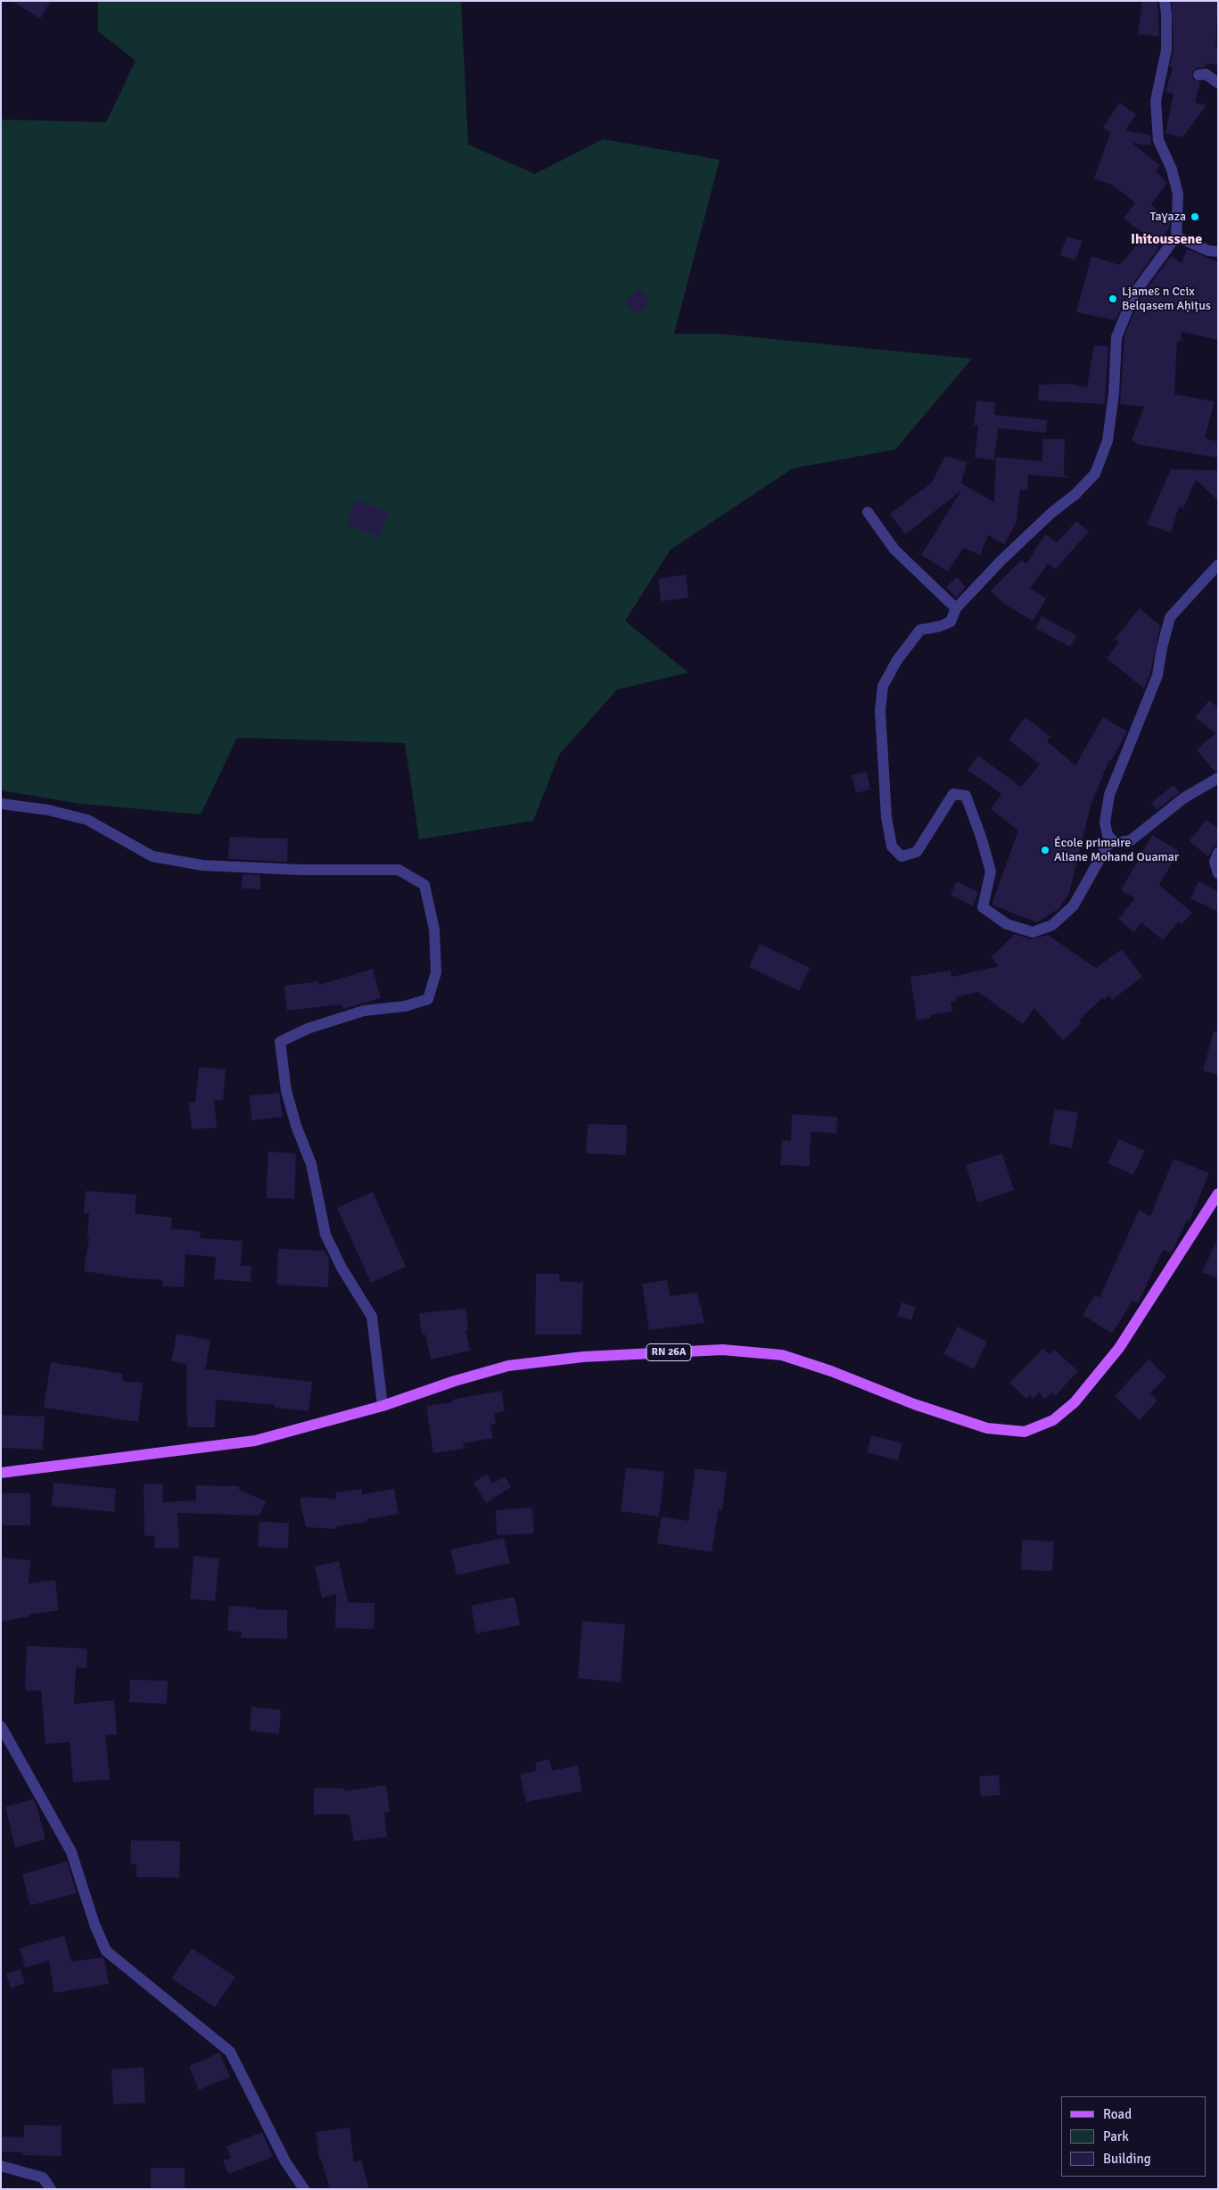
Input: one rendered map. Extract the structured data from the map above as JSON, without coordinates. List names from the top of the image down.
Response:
{
  "streets": {
    "main road": ["RN 26A"]
  },
  "districts": ["Ihitoussene"],
  "places": ["Taɣaza", "Ljameɛ n Ccix Belqasem Aḥiṭus", "École primaire Aliane Mohand Ouamar"],
  "legend": ["Road", "Park", "Building"]
}
